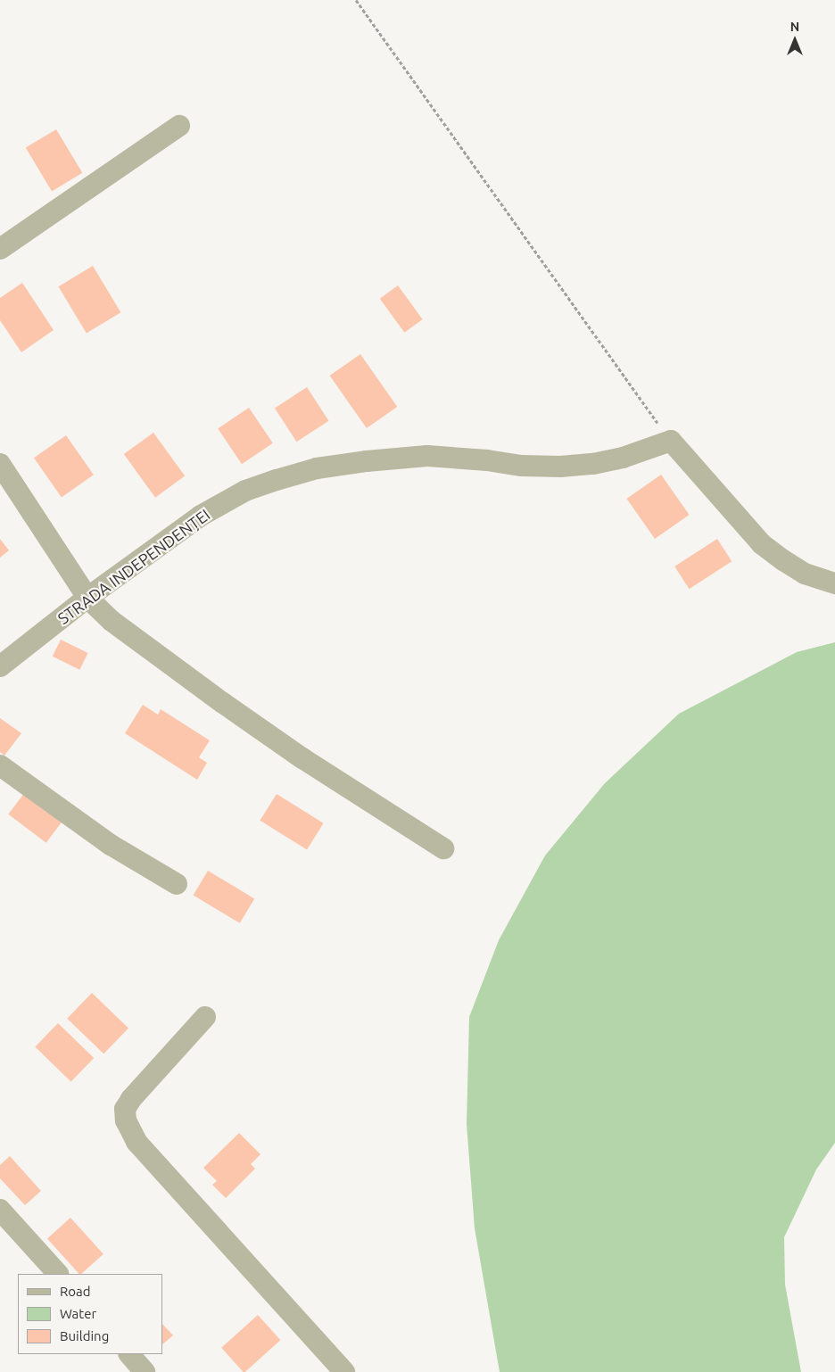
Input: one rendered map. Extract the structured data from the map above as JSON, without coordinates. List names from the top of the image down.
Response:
{
  "streets": {
    "street": ["STRADA INDEPENDENȚEI"]
  },
  "legend": ["Road", "Water", "Building"],
  "north": "top"
}
